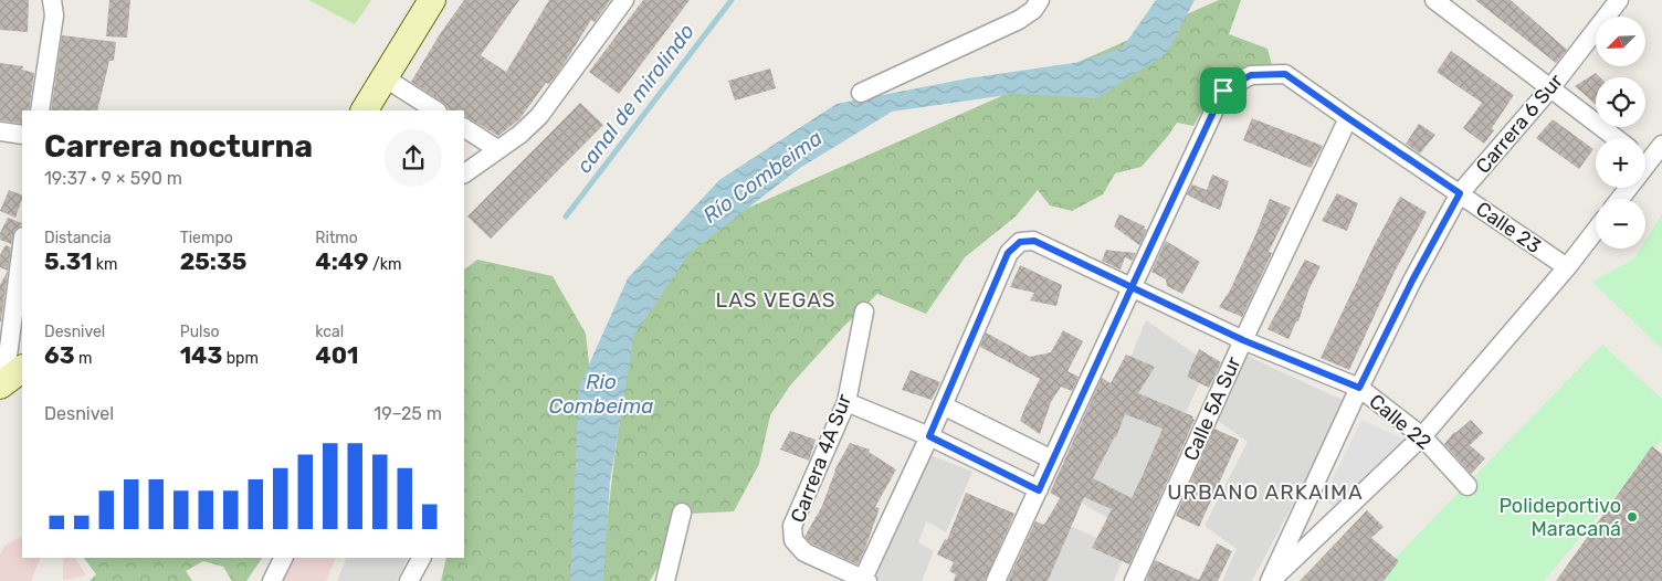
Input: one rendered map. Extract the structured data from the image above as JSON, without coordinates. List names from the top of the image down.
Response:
{
  "streets": {
    "street": [
      "Carrera 6 Sur",
      "Calle 23",
      "Calle 5A Sur",
      "Calle 22",
      "Carrera 4A Sur"
    ]
  },
  "crossings": [
    ["Carrera 6 Sur", "Calle 23"],
    ["Carrera 6 Sur", "Calle 22"],
    ["Calle 23", "Calle 5A Sur"],
    ["Calle 23", "Calle 22"],
    ["Calle 5A Sur", "Calle 22"]
  ],
  "districts": ["LAS VEGAS", "URBANO ARKAIMA"],
  "water": ["canal de mirolindo", "Río Combeima", "Rio Combeima"],
  "places": ["Polideportivo Maracaná"],
  "north": "bottom left",
  "page": {
    "map_buttons": ["+", "−"],
    "heading": ["Carrera nocturna", "19:37 · 9 × 590 m"],
    "stats": [
      ["Distancia", "5.31 km"],
      ["Tiempo", "25:35"],
      ["Ritmo", "4:49 /km"],
      ["Desnivel", "63 m"],
      ["Pulso", "143 bpm"],
      ["kcal", "401"]
    ],
    "chart": ["Desnivel", "19–25 m"]
  }
}
